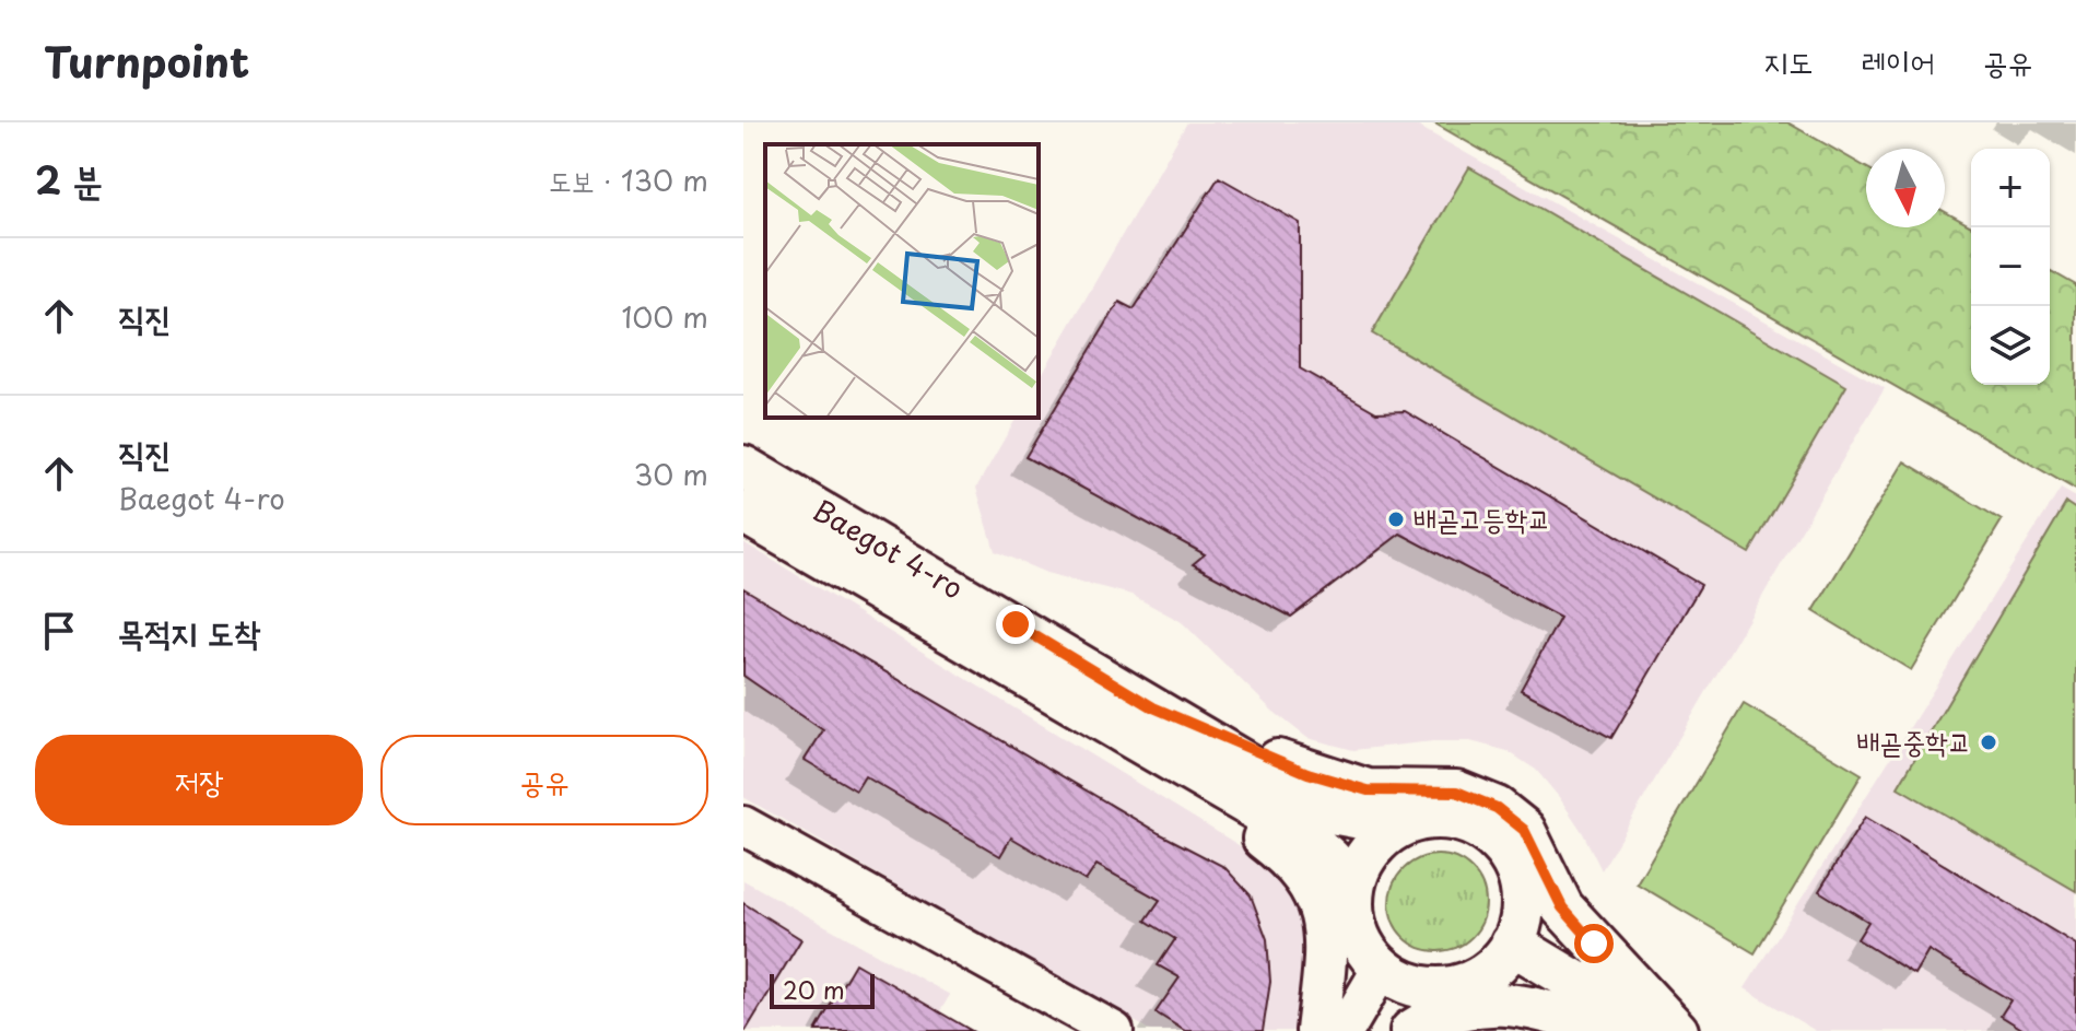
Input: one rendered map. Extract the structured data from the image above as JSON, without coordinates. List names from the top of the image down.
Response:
{
  "streets": {
    "main road": ["Baegot 4-ro"]
  },
  "places": ["배곧고등학교", "배곧중학교"],
  "scale_bar": "20 m",
  "north": "bottom",
  "page": {
    "header": "Turnpoint",
    "nav": ["지도", "레이어", "공유"],
    "heading": ["2 분", "도보 · 130 m"],
    "map_buttons": ["+", "−"],
    "list": [
      ["직진", "100 m"],
      ["직진", "Baegot 4-ro", "30 m"],
      "목적지 도착"
    ],
    "buttons": ["저장", "공유"],
    "scale": "20 m"
  }
}
